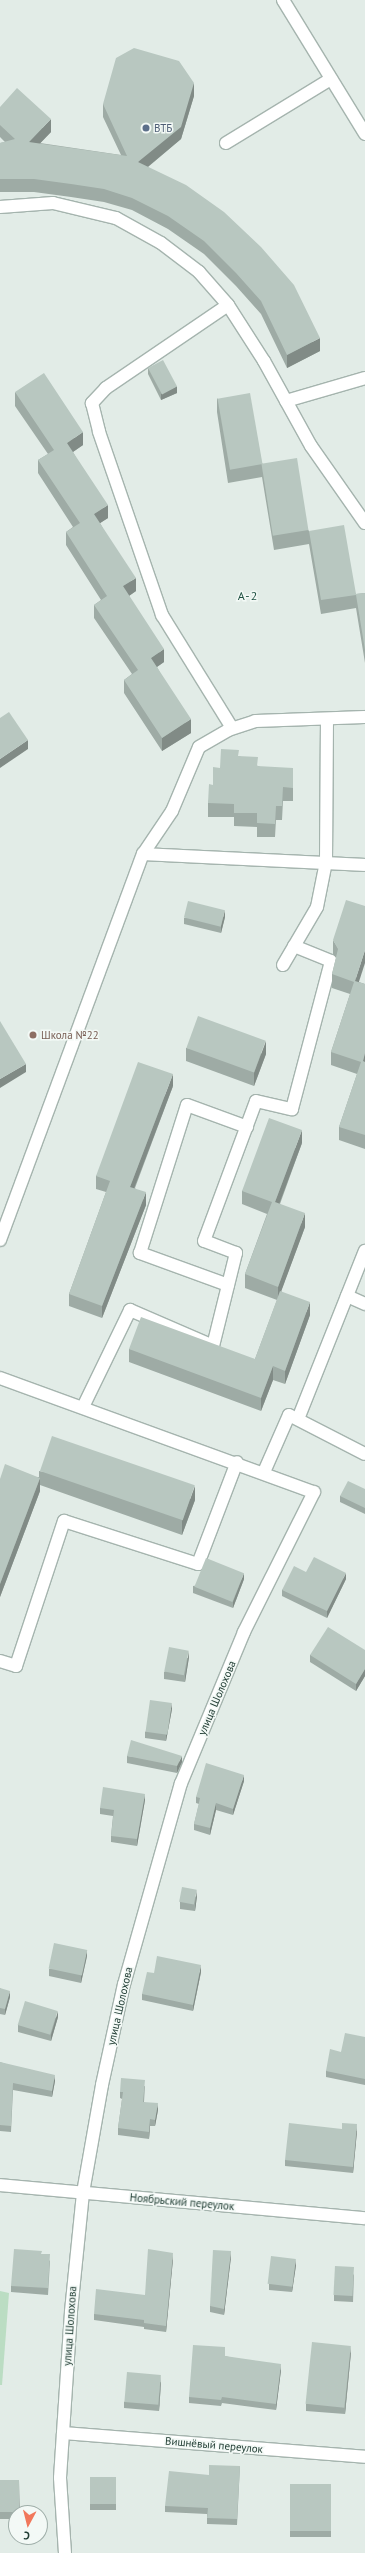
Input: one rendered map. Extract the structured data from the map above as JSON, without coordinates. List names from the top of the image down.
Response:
{
  "streets": {
    "street": ["улица Шолохова", "Ноябрьский переулок", "Вишнёвый переулок"]
  },
  "crossings": [
    ["улица Шолохова", "Ноябрьский переулок"],
    ["улица Шолохова", "Вишнёвый переулок"]
  ],
  "districts": ["А-2"],
  "places": ["ВТБ", "Школа №22"],
  "north": "bottom"
}
